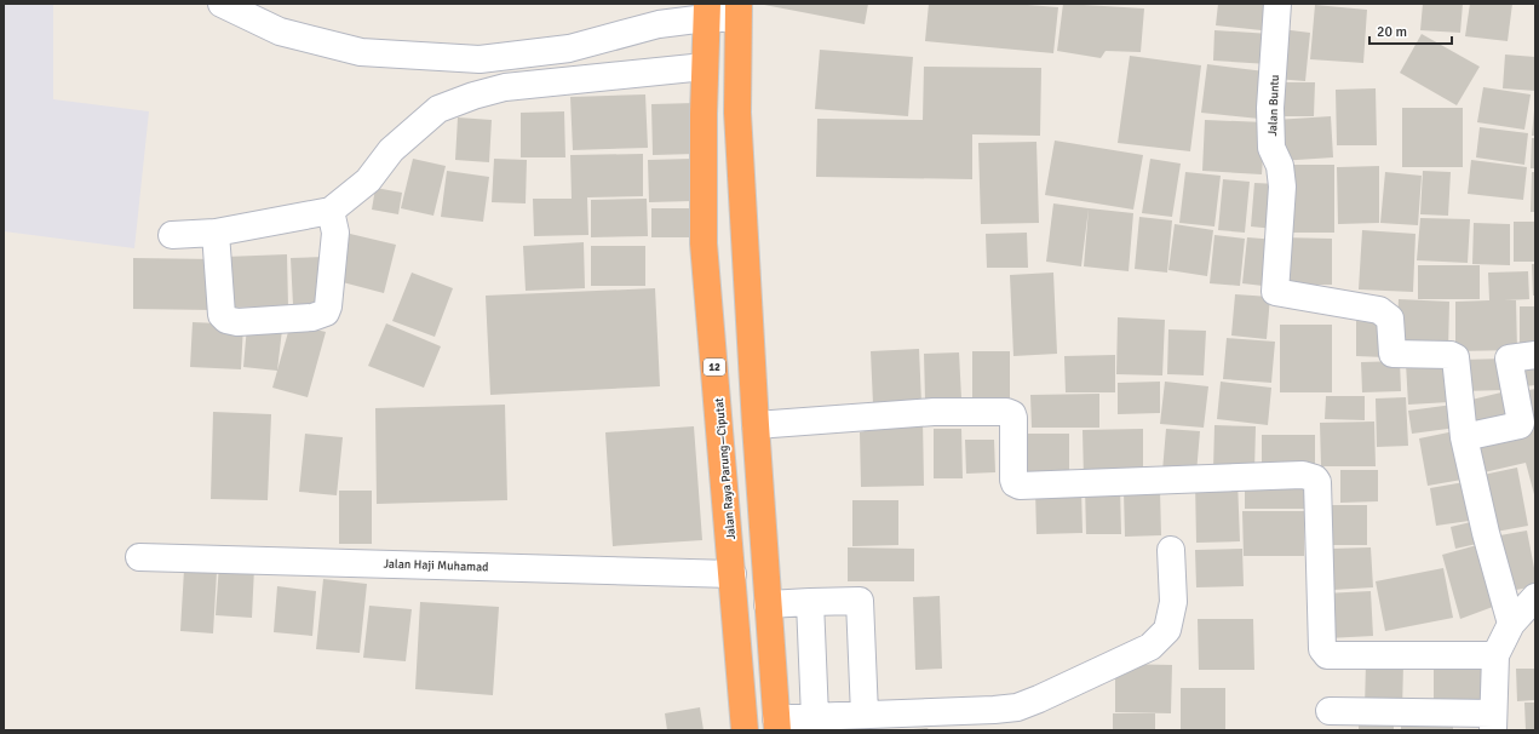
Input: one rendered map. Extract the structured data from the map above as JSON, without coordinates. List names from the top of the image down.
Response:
{
  "streets": {
    "highway": ["12", "Jalan Raya Parung—Ciputat"],
    "street": ["Jalan Buntu", "Jalan Haji Muhamad"]
  },
  "crossings": [
    ["Jalan Raya Parung—Ciputat", "Jalan Haji Muhamad"]
  ],
  "scale_bar": "20 m"
}
